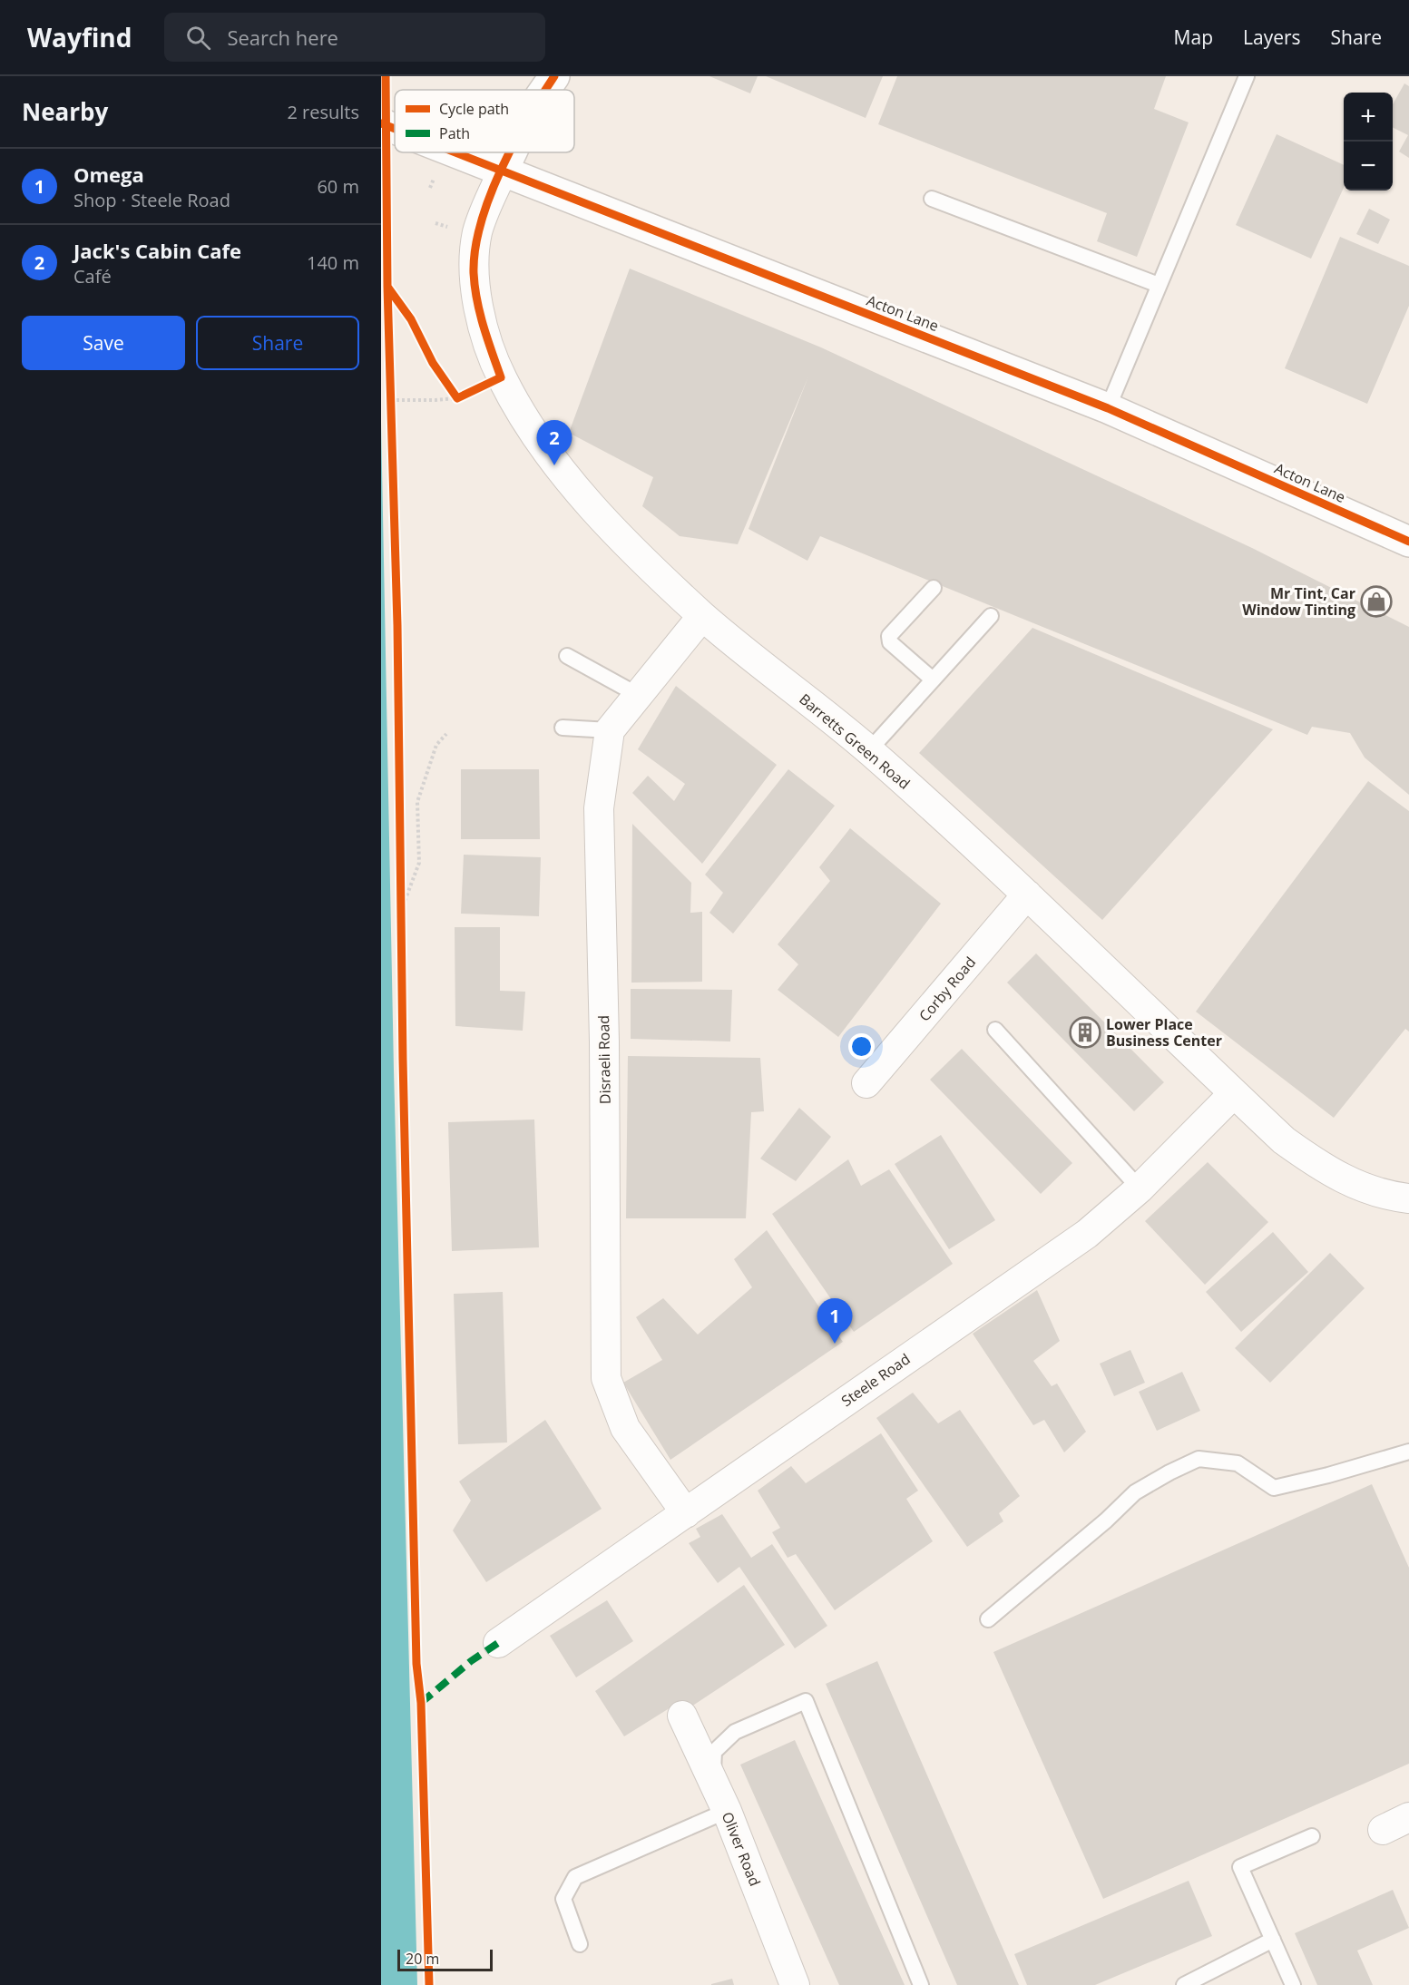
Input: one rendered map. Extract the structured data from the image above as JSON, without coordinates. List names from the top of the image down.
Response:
{
  "streets": {
    "main road": ["Acton Lane"],
    "street": [
      "Barretts Green Road",
      "Corby Road",
      "Disraeli Road",
      "Steele Road",
      "Oliver Road"
    ]
  },
  "crossings": [
    ["Acton Lane", "Barretts Green Road"],
    ["Barretts Green Road", "Corby Road"],
    ["Barretts Green Road", "Steele Road"],
    ["Disraeli Road", "Steele Road"]
  ],
  "places": {
    "shop": ["Mr Tint, Car Window Tinting"],
    "building": ["Lower Place Business Center"]
  },
  "legend": ["Cycle path", "Path"],
  "scale_bar": "20 m",
  "page": {
    "header": "Wayfind",
    "search": "Search here",
    "nav": ["Map", "Layers", "Share"],
    "heading": ["Nearby", "2 results"],
    "map_buttons": ["+", "−"],
    "list": [
      {
        "mark": "1",
        "name": "Omega",
        "note": "Shop · Steele Road",
        "value": "60 m"
      },
      {
        "mark": "2",
        "name": "Jack's Cabin Cafe",
        "note": "Café",
        "value": "140 m"
      }
    ],
    "buttons": ["Save", "Share"],
    "pins": ["2", "1"],
    "scale": "20 m"
  }
}
